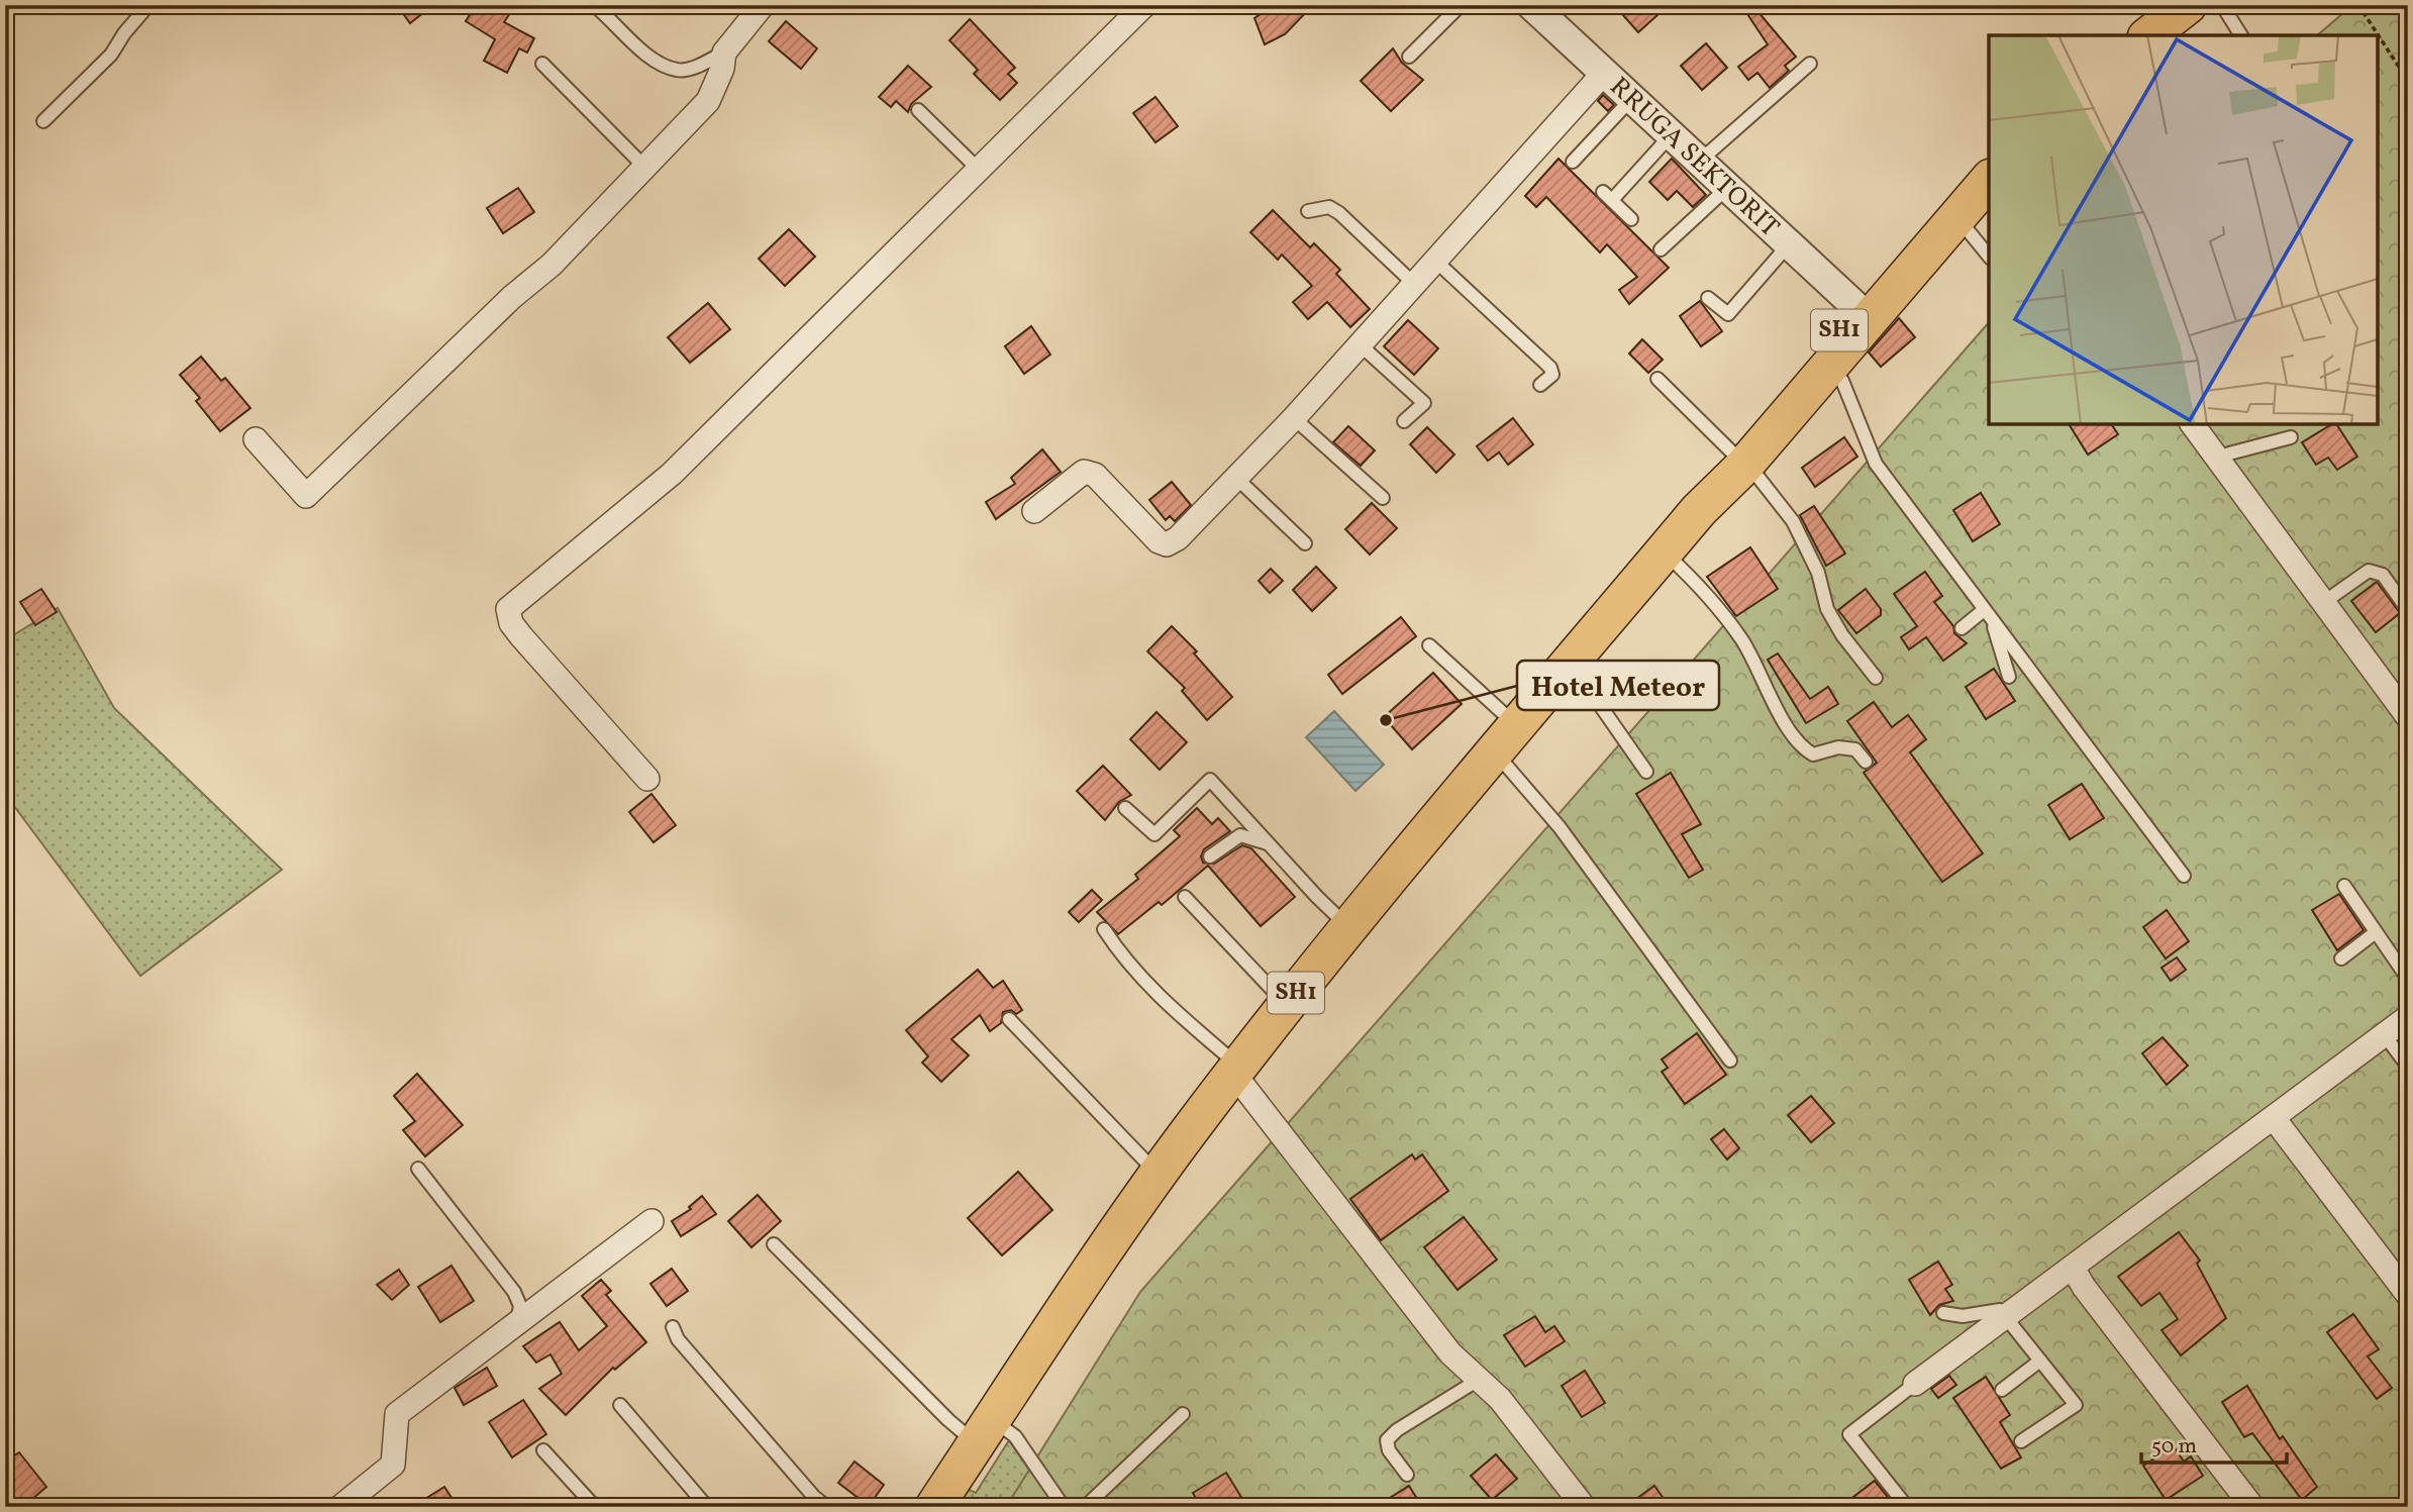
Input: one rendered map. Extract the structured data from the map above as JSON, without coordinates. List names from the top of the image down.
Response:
{
  "streets": {
    "main road": ["SH1"],
    "street": ["RRUGA SEKTORIT"]
  },
  "crossings": [
    ["RRUGA SEKTORIT", "SH1"]
  ],
  "places": ["Hotel Meteor"],
  "scale_bar": "50 m"
}
